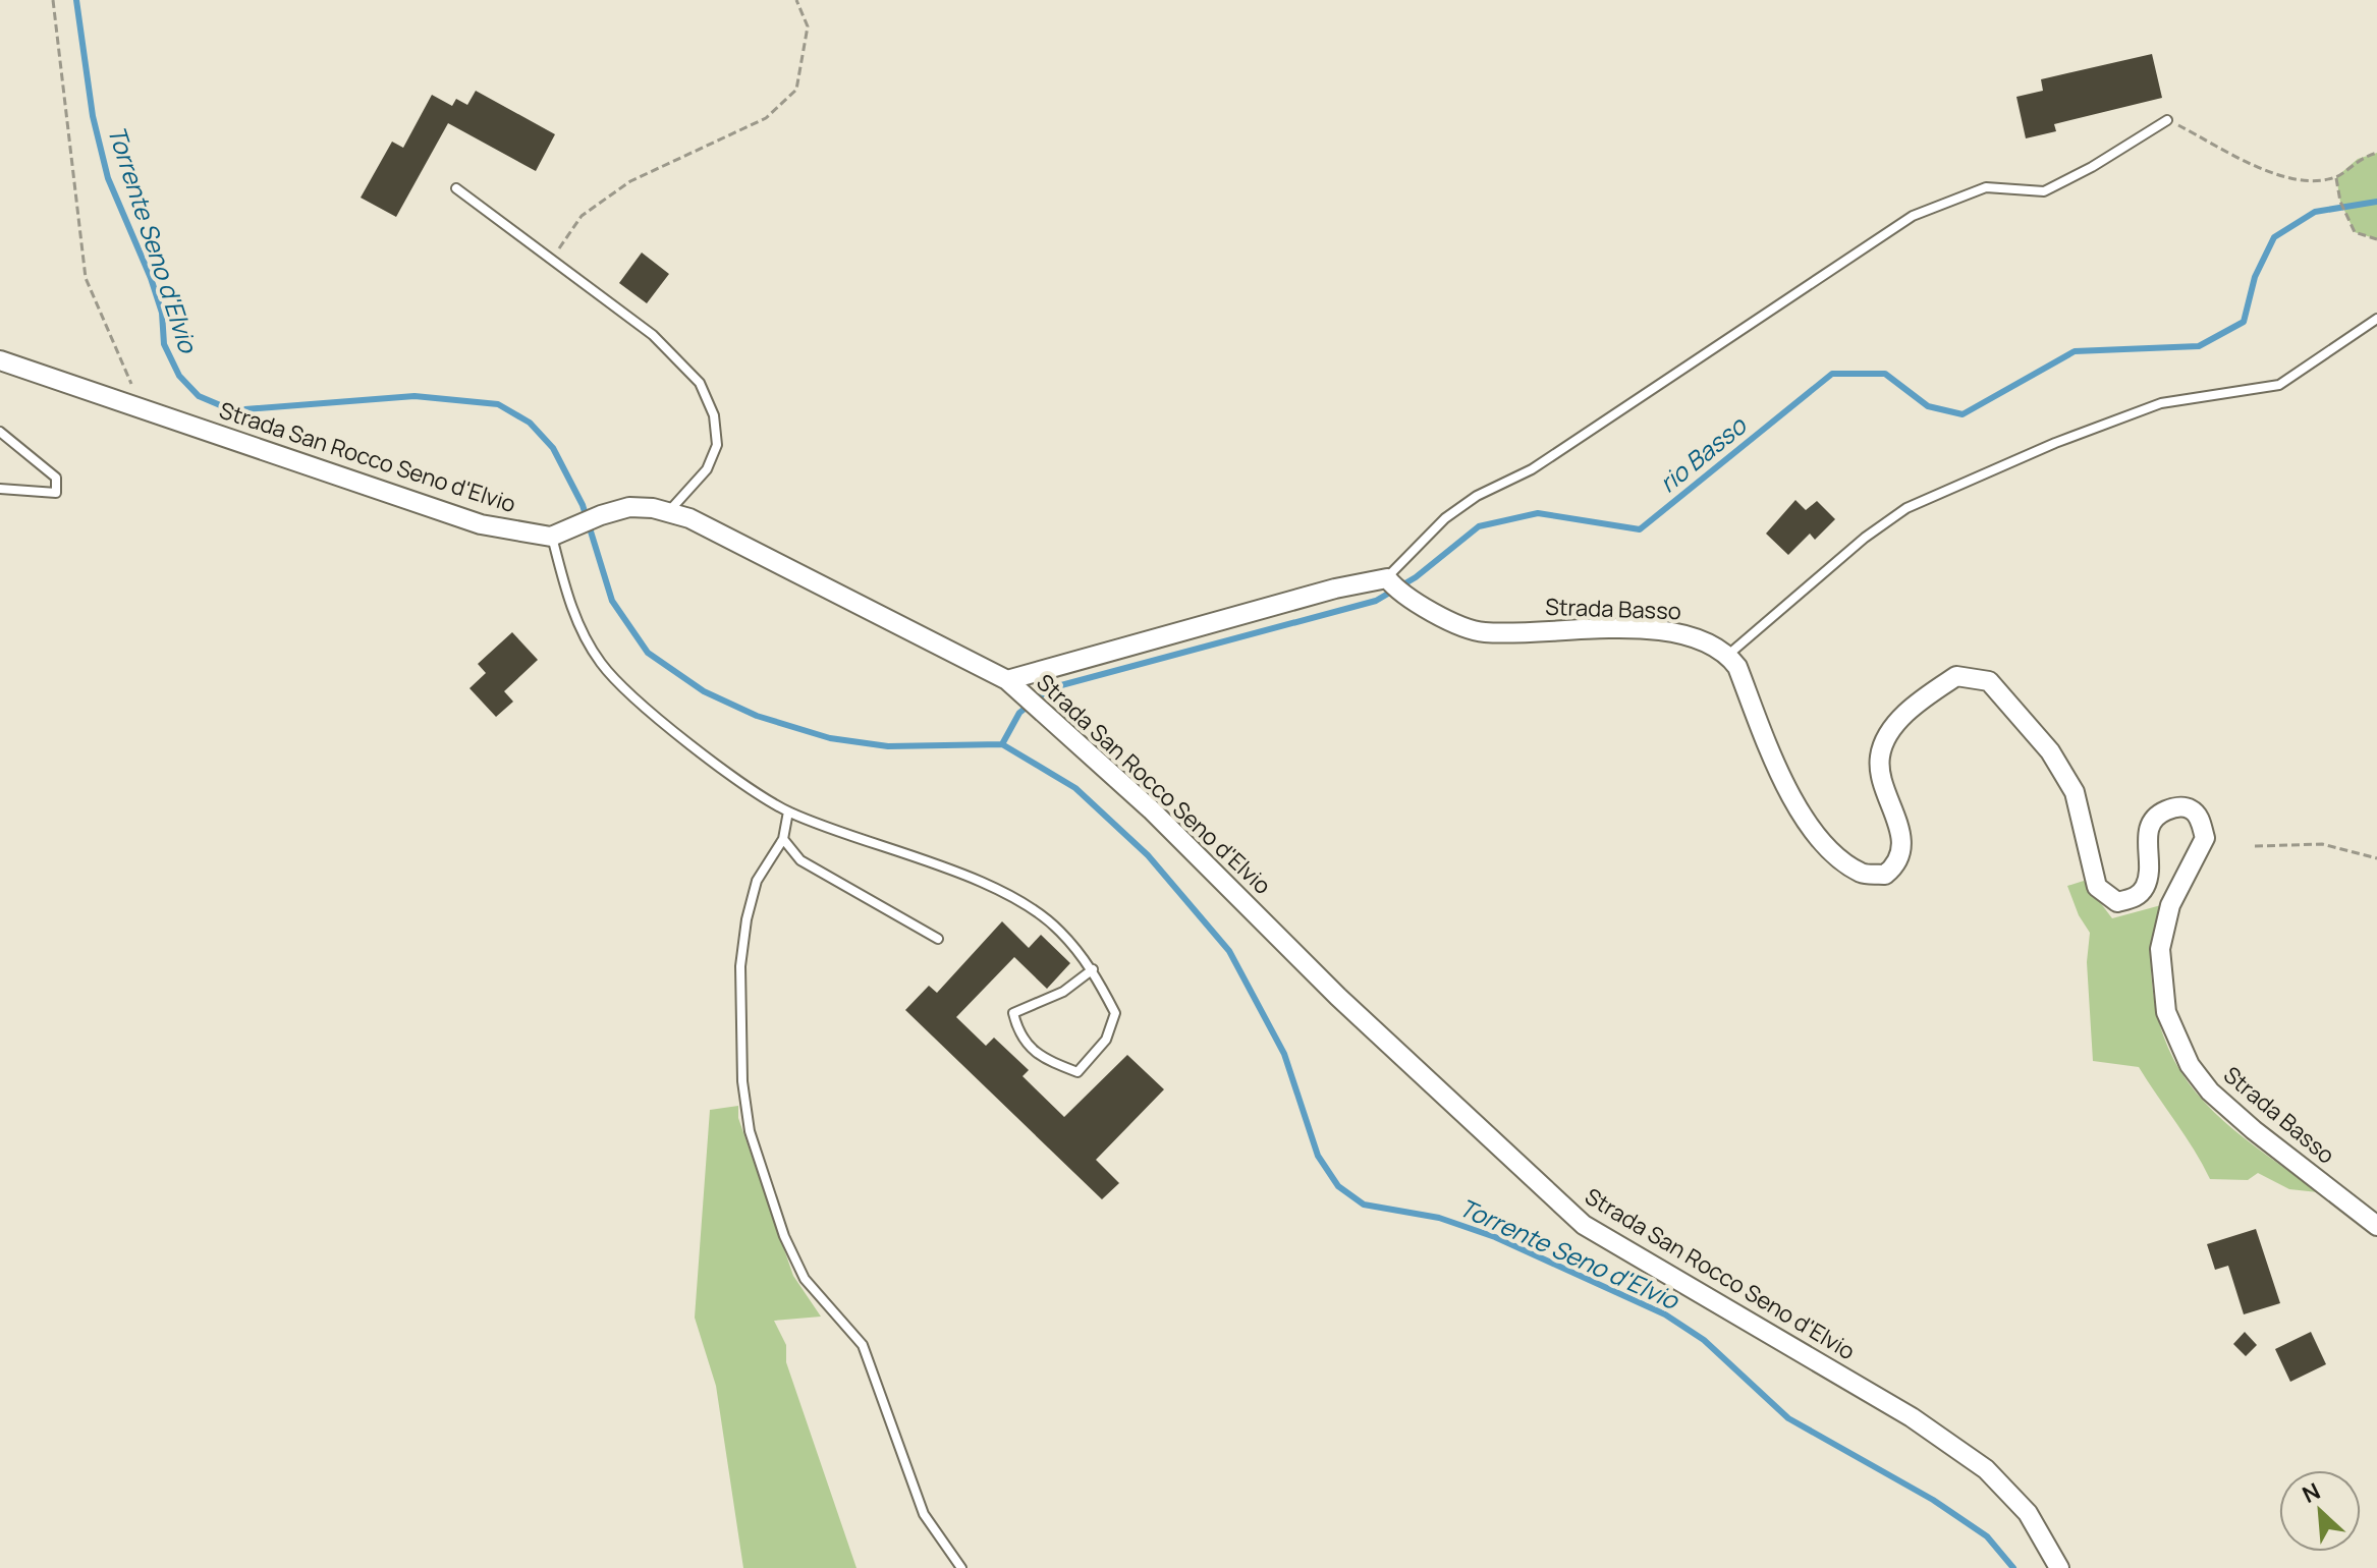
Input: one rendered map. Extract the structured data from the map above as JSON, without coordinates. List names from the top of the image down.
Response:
{
  "streets": {
    "street": ["Strada San Rocco Seno d'Elvio", "Strada Basso"]
  },
  "water": ["Torrente Seno d'Elvio", "rio Basso"],
  "north": "top left"
}
